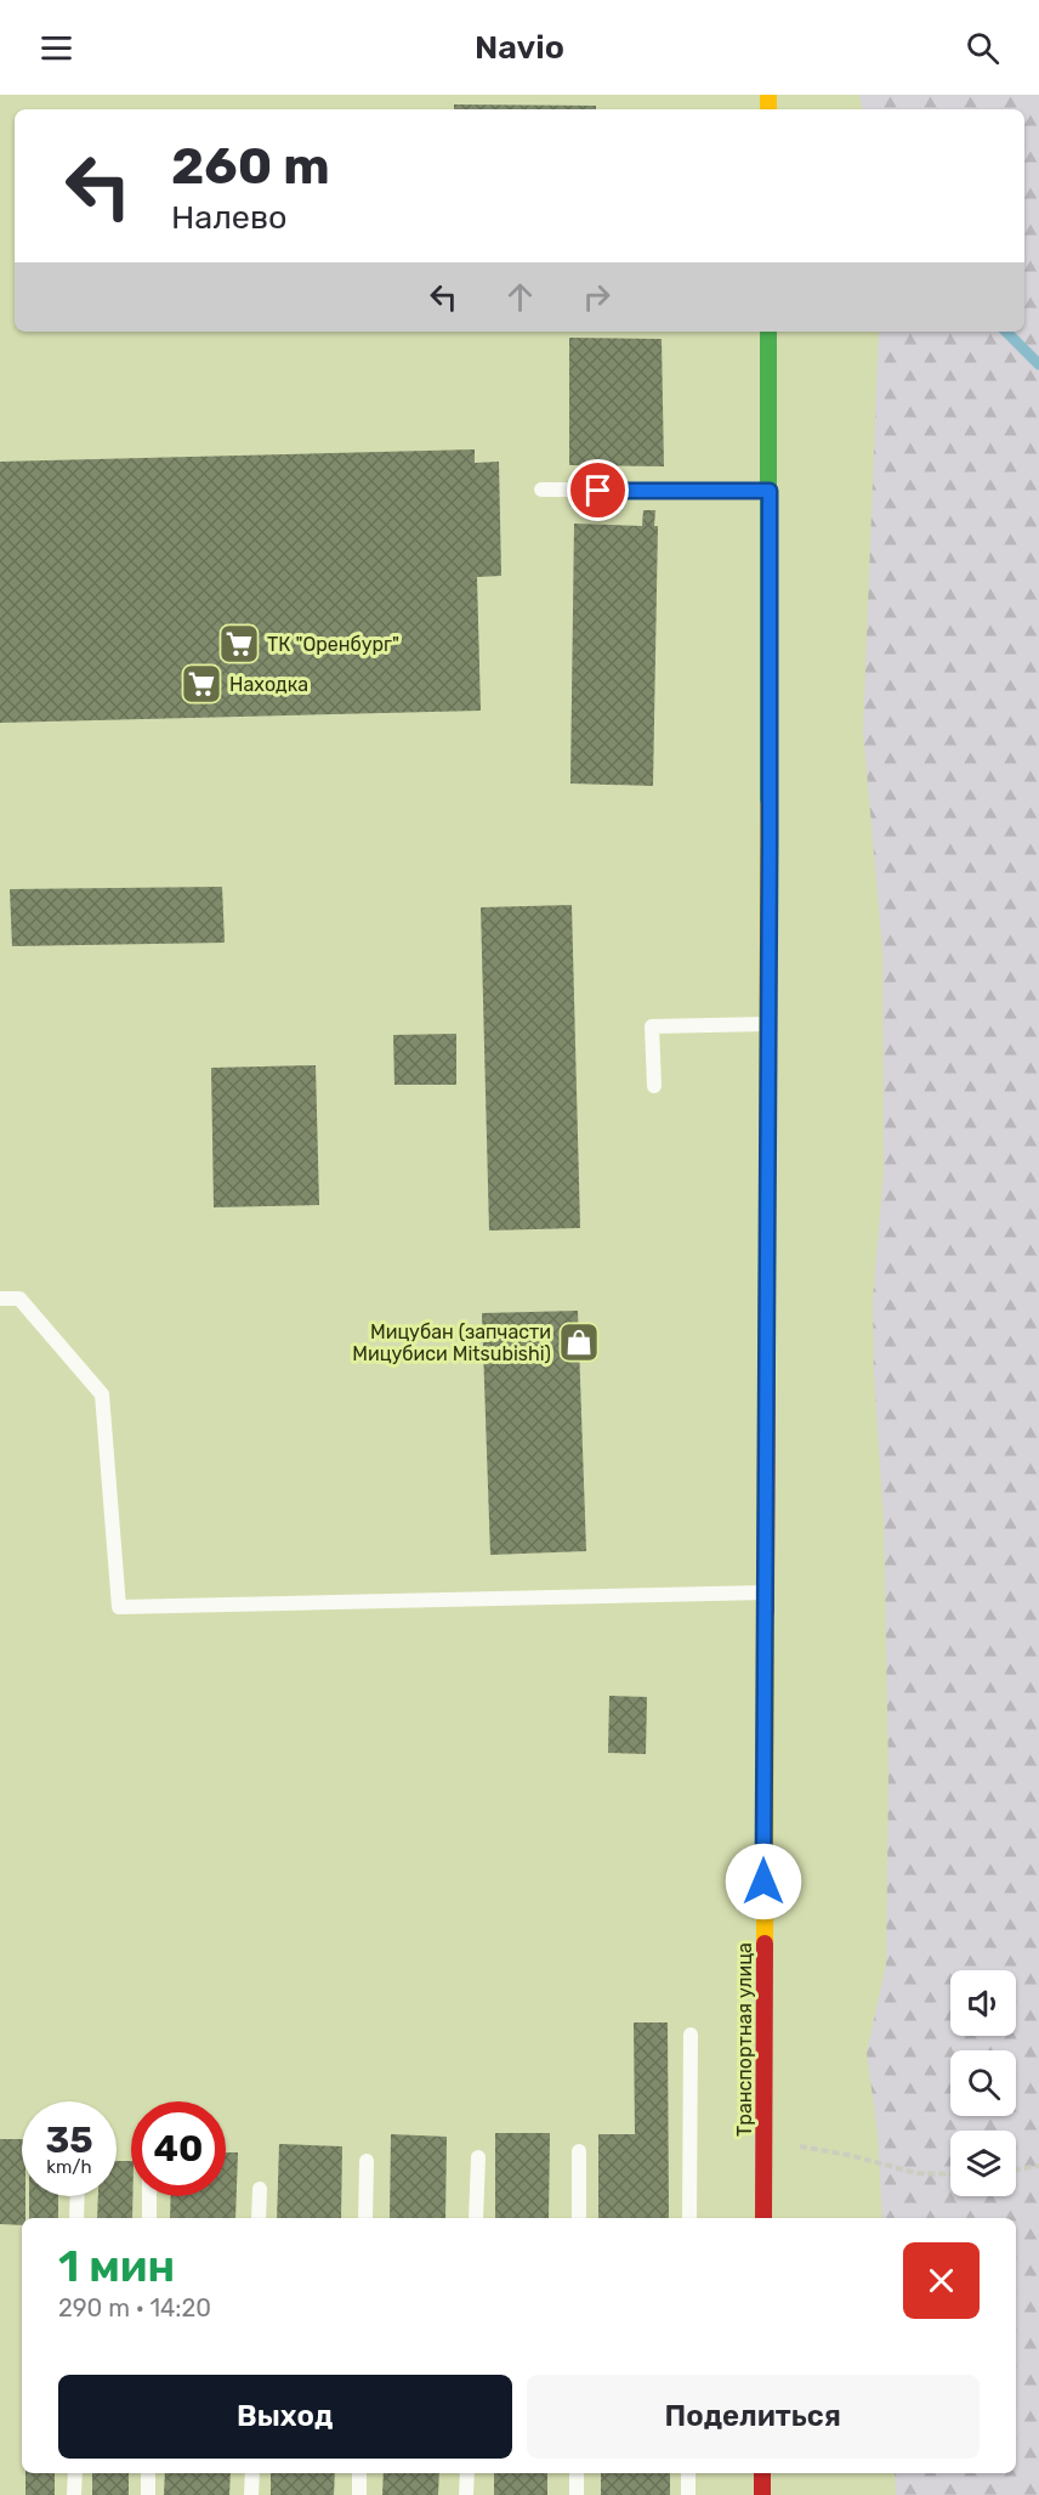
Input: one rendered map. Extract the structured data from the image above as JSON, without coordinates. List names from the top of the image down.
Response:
{
  "streets": {
    "street": ["Транспортная улица"]
  },
  "places": {
    "supermarket": ["ТК \"Оренбург\"", "Находка"],
    "shop": ["Мицубан (запчасти Мицубиси Mitsubishi)"]
  },
  "page": {
    "header": "Navio",
    "turn": ["260 m", "Налево"],
    "speed": "35 km/h",
    "limit": "40",
    "heading": ["1 мин", "290 m · 14:20"],
    "buttons": ["Выход", "Поделиться"]
  }
}
